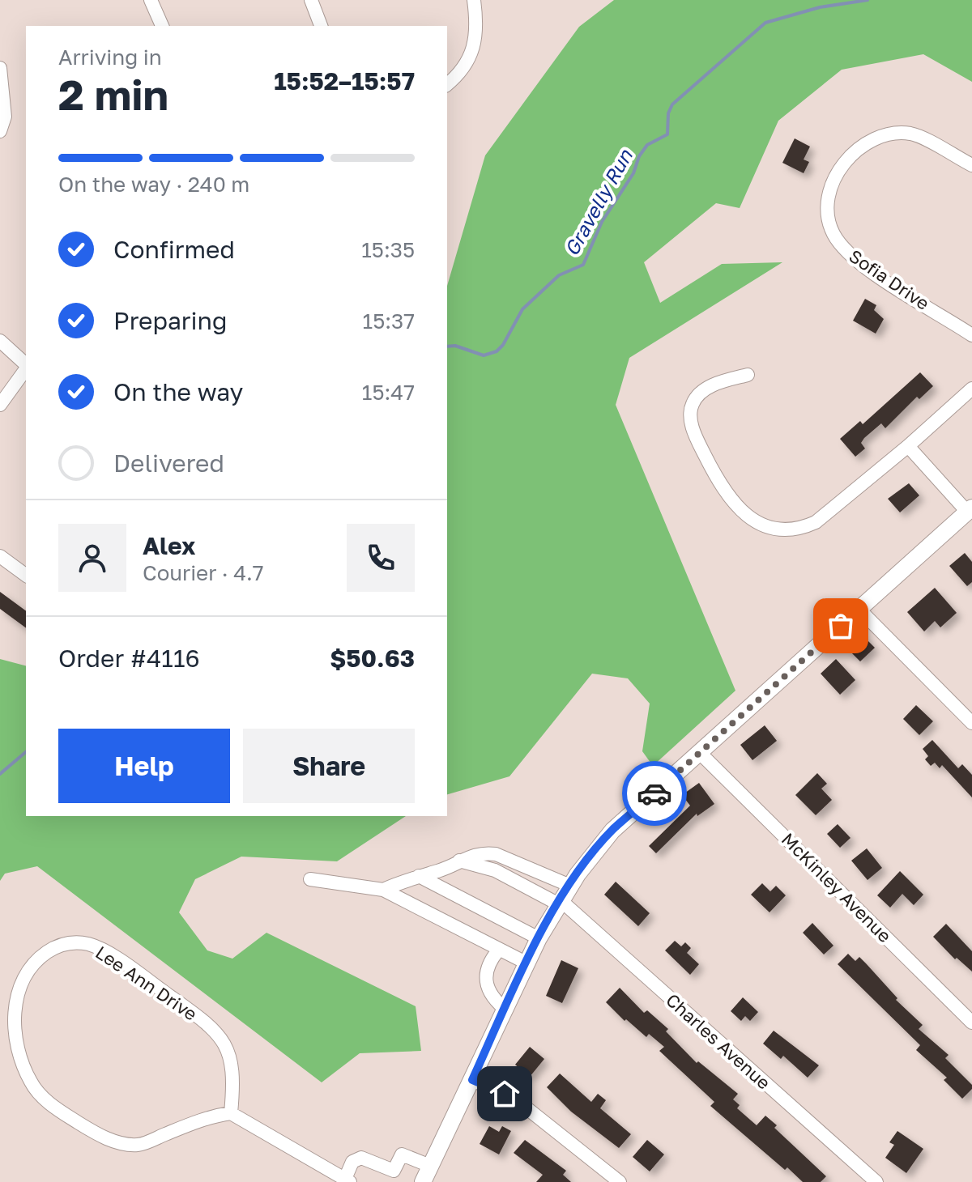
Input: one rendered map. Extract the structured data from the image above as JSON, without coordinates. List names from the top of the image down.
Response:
{
  "streets": {
    "street": [
      "Sofia Drive",
      "McKinley Avenue",
      "Lee Ann Drive",
      "Charles Avenue"
    ]
  },
  "water": ["Gravelly Run"],
  "page": {
    "heading": ["2 min", "Arriving in", "15:52–15:57"],
    "panel": [
      "Alex",
      "Courier · 4.7",
      "Order #4116",
      "$50.63"
    ],
    "bar": "On the way · 240 m",
    "list": [
      ["Confirmed", "15:35"],
      ["Preparing", "15:37"],
      ["On the way", "15:47"],
      "Delivered"
    ],
    "buttons": ["Help", "Share"]
  }
}
